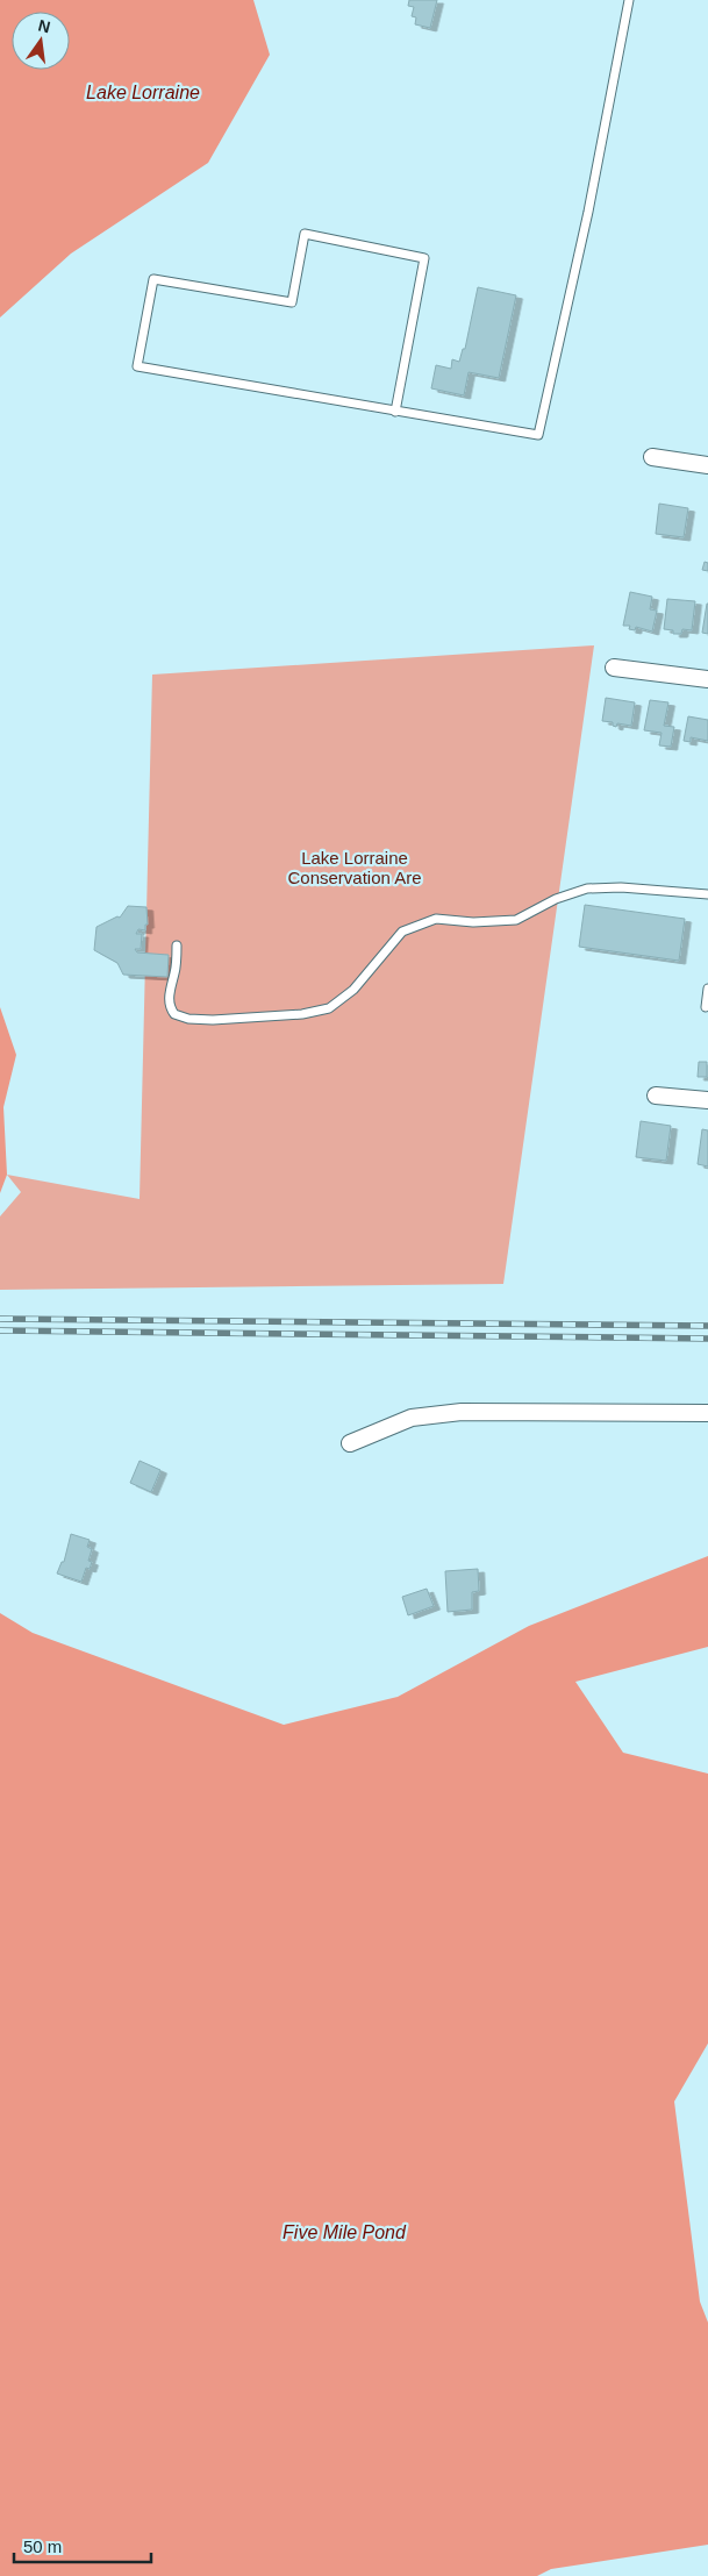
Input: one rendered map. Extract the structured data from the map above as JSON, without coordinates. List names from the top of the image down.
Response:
{
  "water": ["Lake Lorraine", "Five Mile Pond"],
  "parks": ["Lake Lorraine Conservation Are"],
  "scale_bar": "50 m",
  "north": "top"
}
